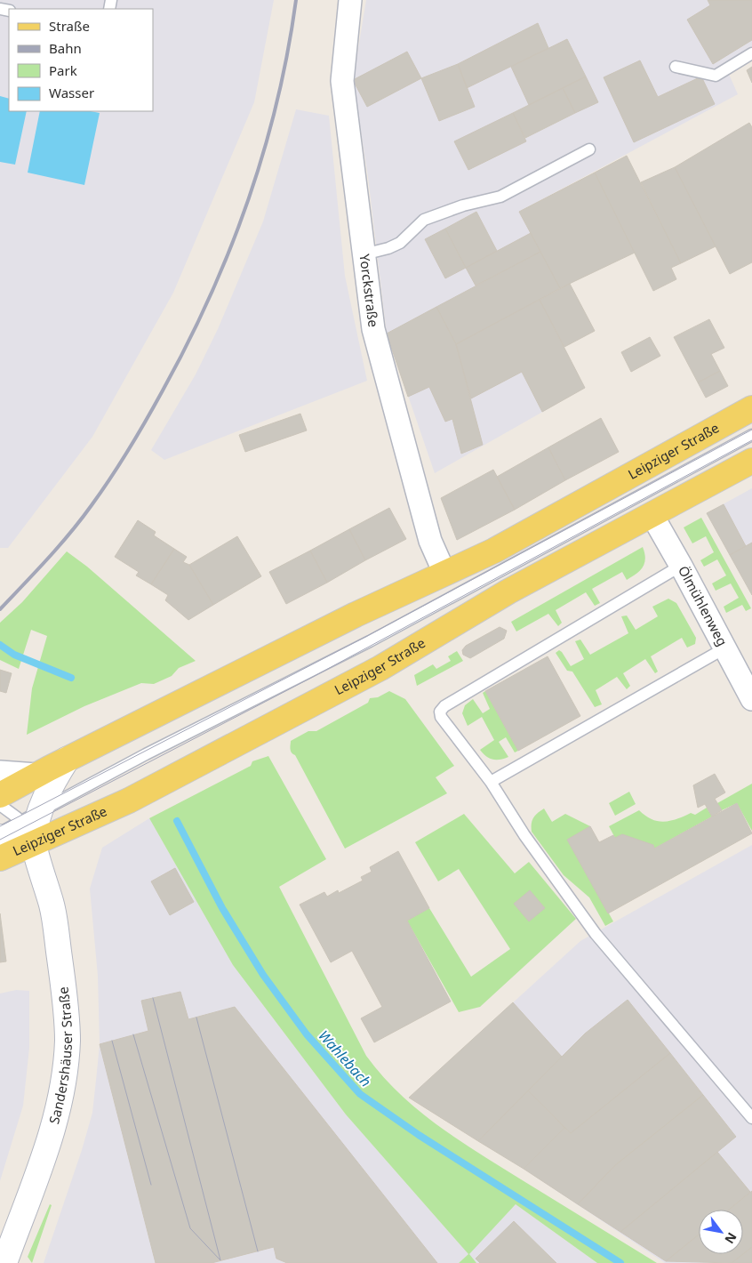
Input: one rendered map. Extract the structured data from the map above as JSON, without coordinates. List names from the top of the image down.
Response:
{
  "streets": {
    "main road": ["Leipziger Straße", "Sandershäuser Straße"],
    "street": ["Yorckstraße", "Ölmühlenweg"]
  },
  "crossings": [
    ["Yorckstraße", "Leipziger Straße"],
    ["Leipziger Straße", "Ölmühlenweg"],
    ["Leipziger Straße", "Sandershäuser Straße"]
  ],
  "water": ["Wahlebach"],
  "legend": [
    "Straße",
    "Bahn",
    "Park",
    "Wasser"
  ],
  "north": "bottom right"
}
